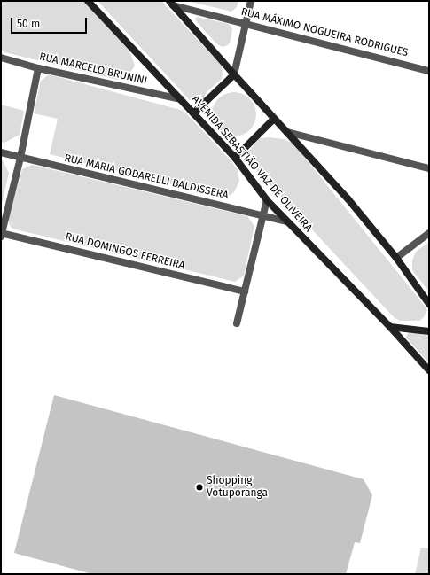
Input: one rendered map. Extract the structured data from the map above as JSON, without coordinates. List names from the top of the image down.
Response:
{
  "streets": {
    "street": [
      "RUA MÁXIMO NOGUEIRA RODRIGUES",
      "RUA MARCELO BRUNINI",
      "AVENIDA SEBASTIÃO VAZ DE OLIVEIRA",
      "RUA MARIA GODARELLI BALDISSERA",
      "RUA DOMINGOS FERREIRA"
    ]
  },
  "crossings": [
    ["RUA MARCELO BRUNINI", "AVENIDA SEBASTIÃO VAZ DE OLIVEIRA"],
    ["AVENIDA SEBASTIÃO VAZ DE OLIVEIRA", "RUA MARIA GODARELLI BALDISSERA"]
  ],
  "places": ["Shopping Votuporanga"],
  "scale_bar": "50 m"
}
